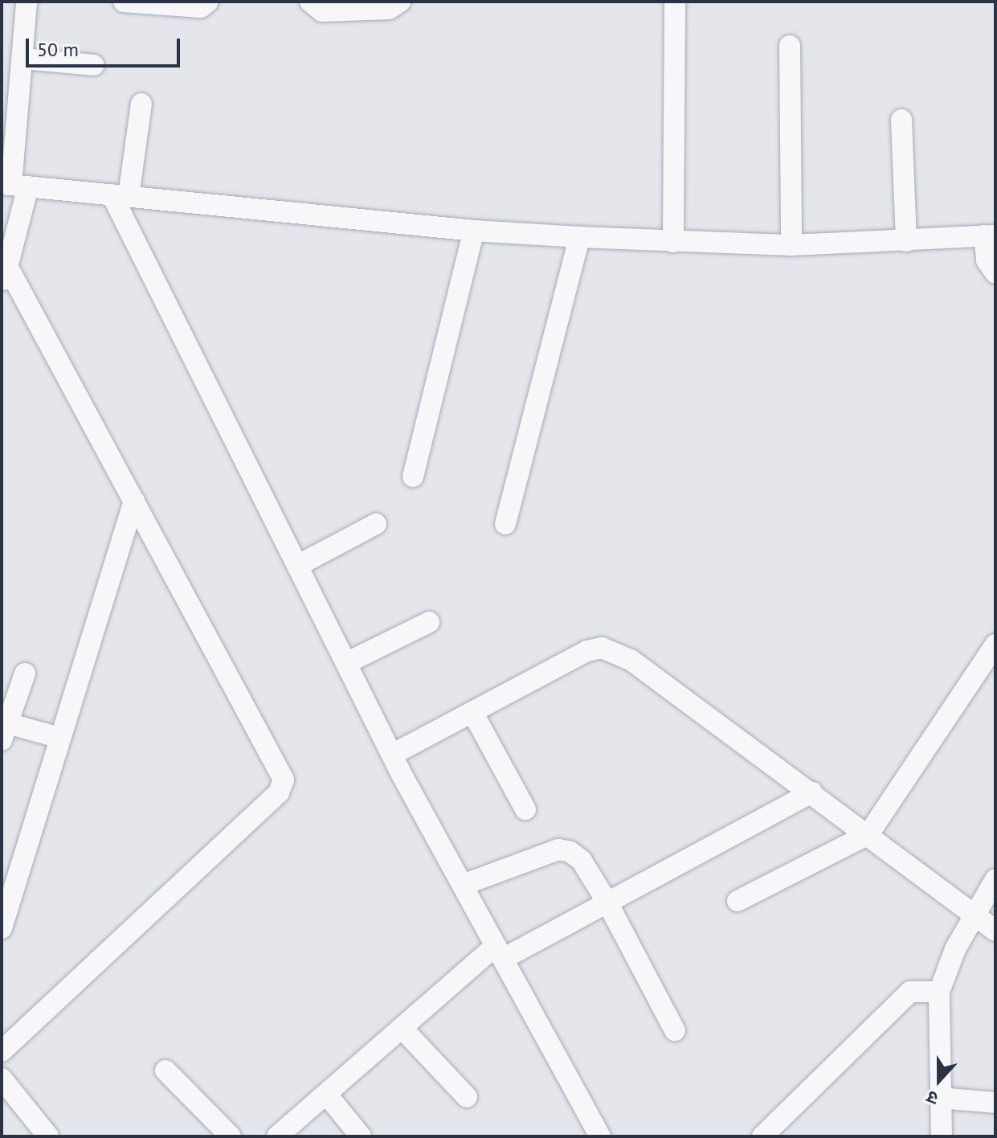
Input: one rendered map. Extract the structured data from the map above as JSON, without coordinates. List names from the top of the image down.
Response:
{
  "scale_bar": "50 m",
  "north": "bottom"
}
